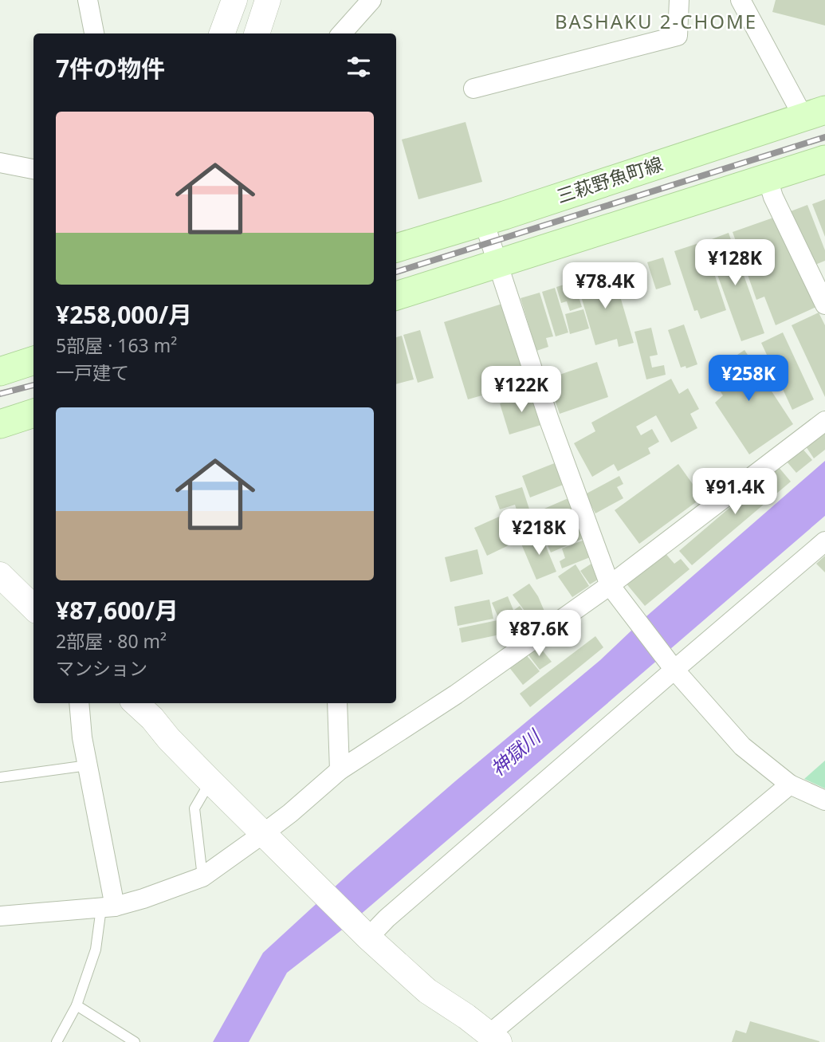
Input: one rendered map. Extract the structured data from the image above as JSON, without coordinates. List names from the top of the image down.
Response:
{
  "streets": {
    "main road": ["三萩野魚町線"]
  },
  "districts": ["BASHAKU 2-CHOME"],
  "water": ["神獄川"],
  "page": {
    "heading": "7件の物件",
    "list": [
      {
        "name": "¥258,000/月",
        "note": "5部屋 · 163 m² · 一戸建て"
      },
      {
        "name": "¥87,600/月",
        "note": "2部屋 · 80 m² · マンション"
      }
    ],
    "price": [
      "¥128K",
      "¥78.4K",
      "¥258K",
      "¥122K",
      "¥91.4K",
      "¥218K",
      "¥87.6K"
    ]
  }
}
